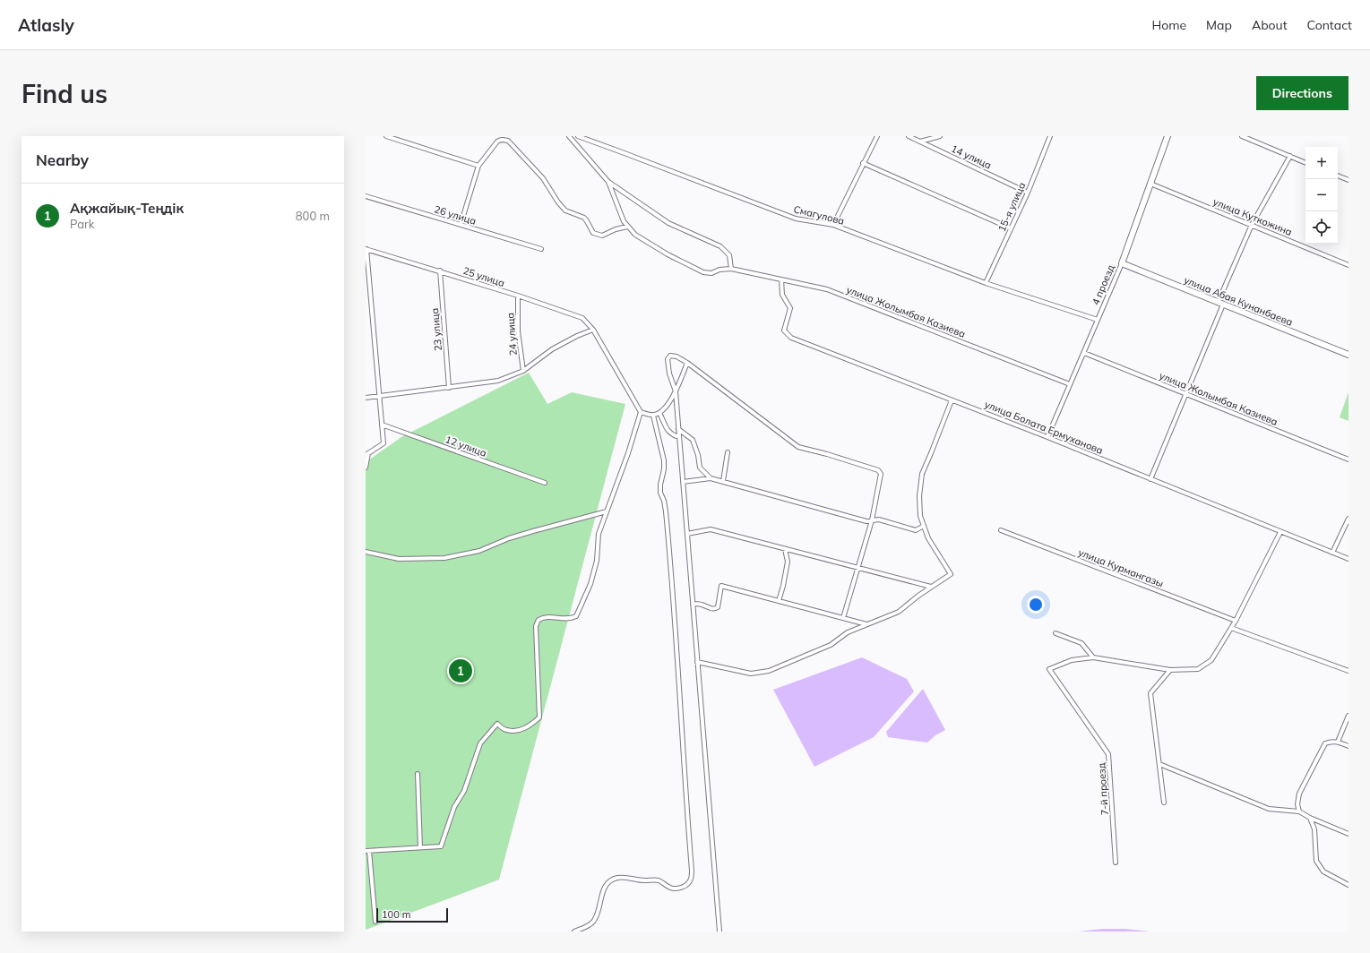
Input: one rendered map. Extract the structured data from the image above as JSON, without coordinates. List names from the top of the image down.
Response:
{
  "streets": {
    "street": [
      "14 улица",
      "15-я улица",
      "26 улица",
      "Смагулова",
      "улица Куткожина",
      "25 улица",
      "4 проезд",
      "улица Абая Кунанбаева",
      "улица Жолымбая Казиева",
      "23 улица",
      "24 улица",
      "улица Болата Ермуханова",
      "12 улица",
      "улица Курмангазы",
      "7-й проезд"
    ]
  },
  "crossings": [
    ["14 улица", "15-я улица"],
    ["15-я улица", "Смагулова"],
    ["Смагулова", "4 проезд"],
    ["улица Куткожина", "4 проезд"],
    ["25 улица", "23 улица"],
    ["25 улица", "24 улица"],
    ["4 проезд", "улица Абая Кунанбаева"],
    ["4 проезд", "улица Жолымбая Казиева"],
    ["4 проезд", "улица Болата Ермуханова"],
    ["улица Жолымбая Казиева", "улица Болата Ермуханова"]
  ],
  "scale_bar": "100 m",
  "page": {
    "header": "Atlasly",
    "nav": [
      "Home",
      "Map",
      "About",
      "Contact"
    ],
    "buttons": "Directions",
    "title": "Find us",
    "heading": "Nearby",
    "map_buttons": ["+", "−"],
    "list": [
      {
        "mark": "1",
        "name": "Ақжайық-Теңдік",
        "note": "Park",
        "value": "800 m"
      }
    ],
    "pins": "1",
    "scale": "100 m"
  }
}
